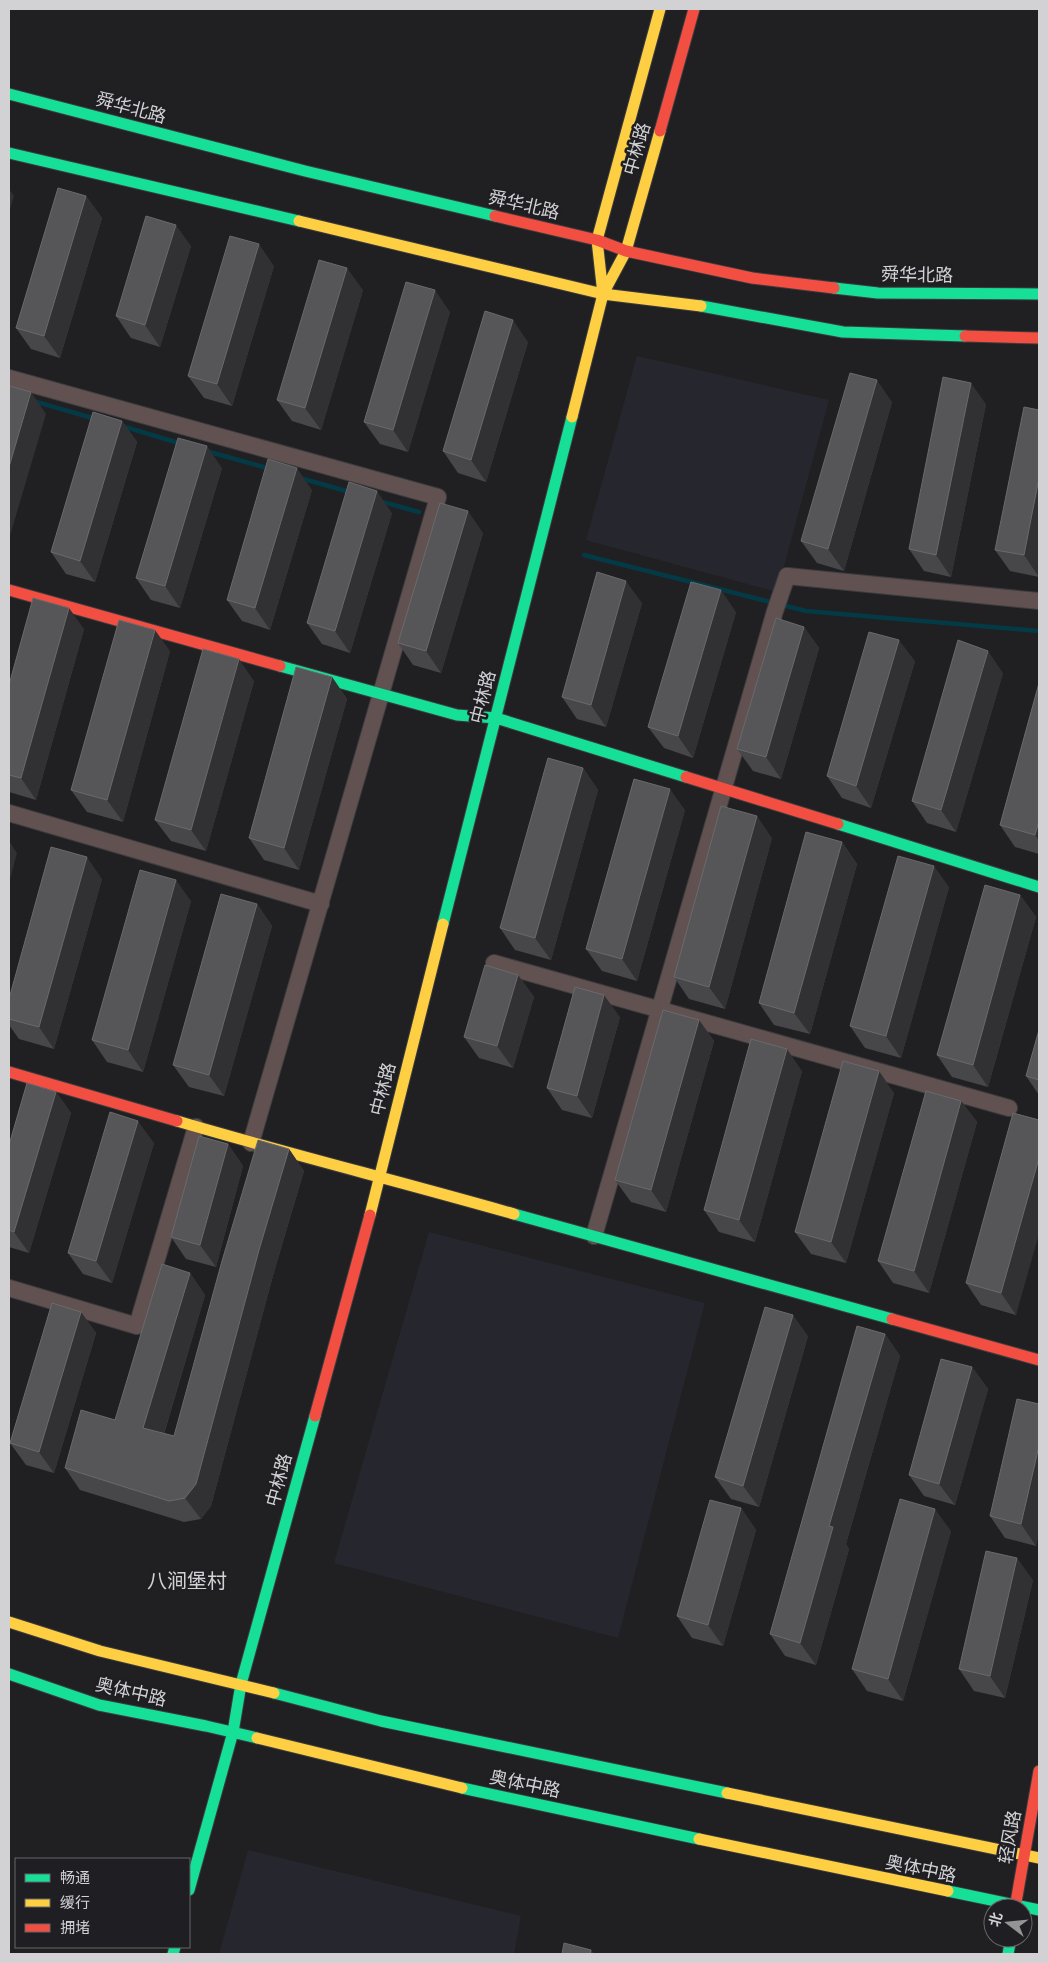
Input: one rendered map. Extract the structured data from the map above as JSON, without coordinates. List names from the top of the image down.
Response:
{
  "streets": {
    "main road": [
      "舜华北路",
      "中林路",
      "奥体中路",
      "轻风路"
    ]
  },
  "crossings": [
    ["舜华北路", "中林路"],
    ["中林路", "奥体中路"],
    ["奥体中路", "轻风路"]
  ],
  "districts": ["八涧堡村"],
  "legend": ["畅通", "缓行", "拥堵"],
  "north": "left"
}
